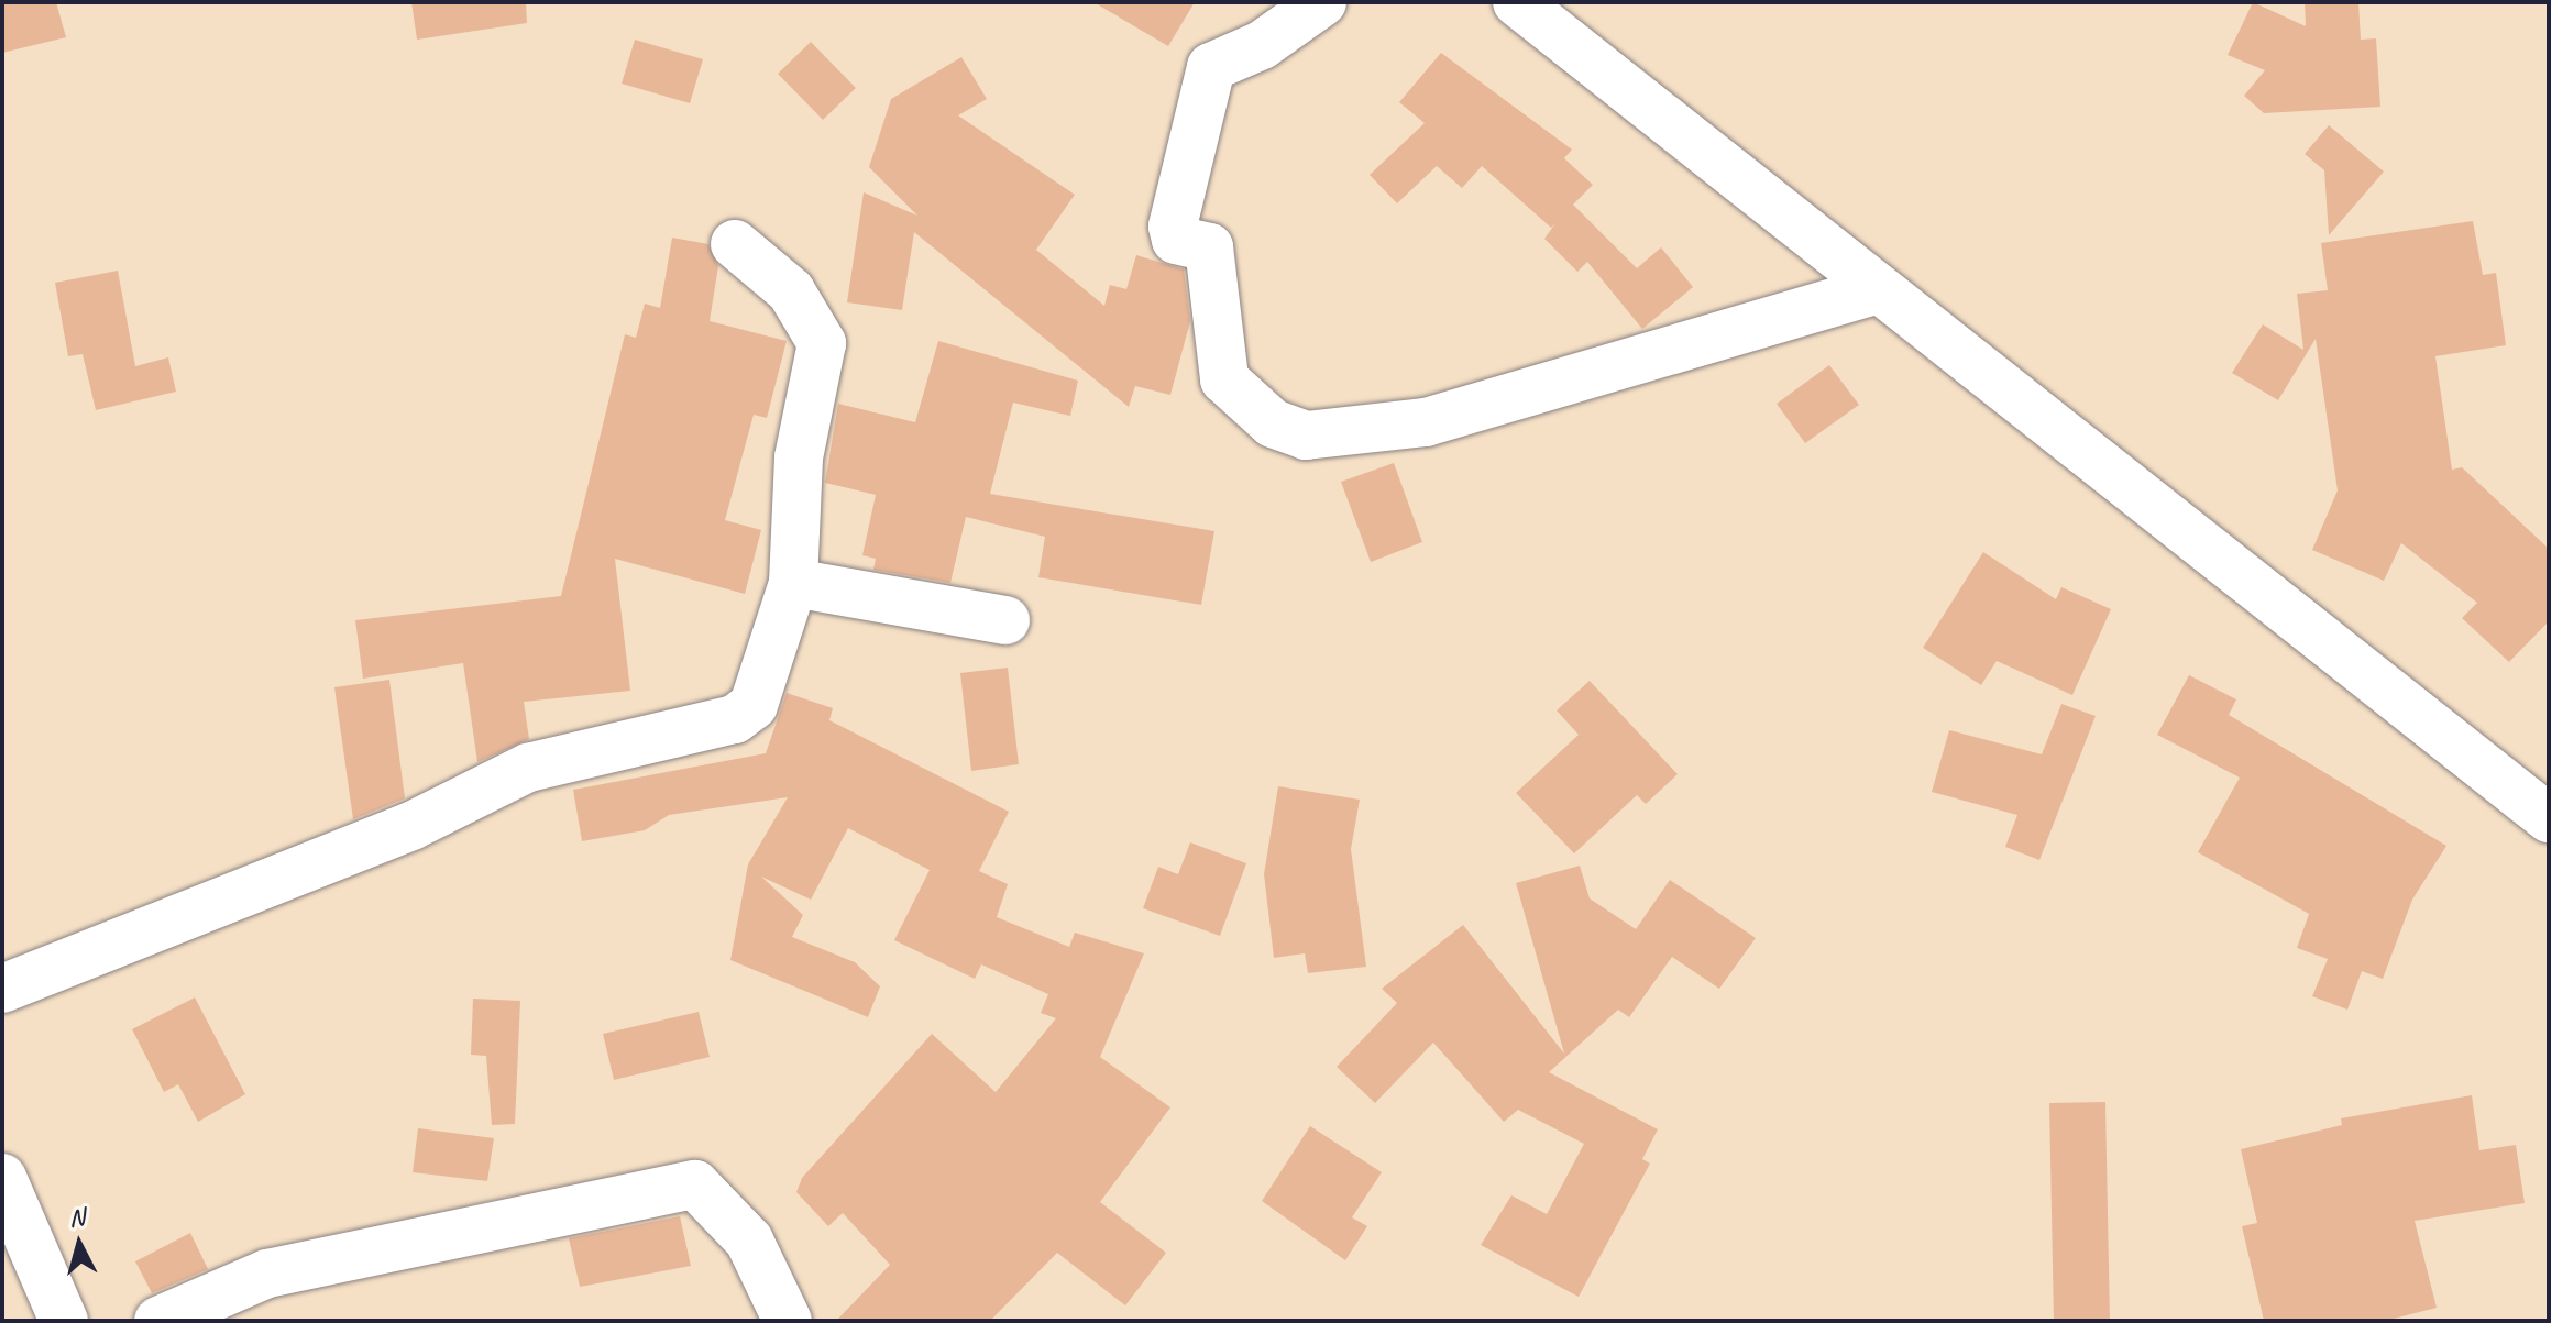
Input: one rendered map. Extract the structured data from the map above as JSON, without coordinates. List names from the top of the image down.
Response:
{
  "north": "top"
}
